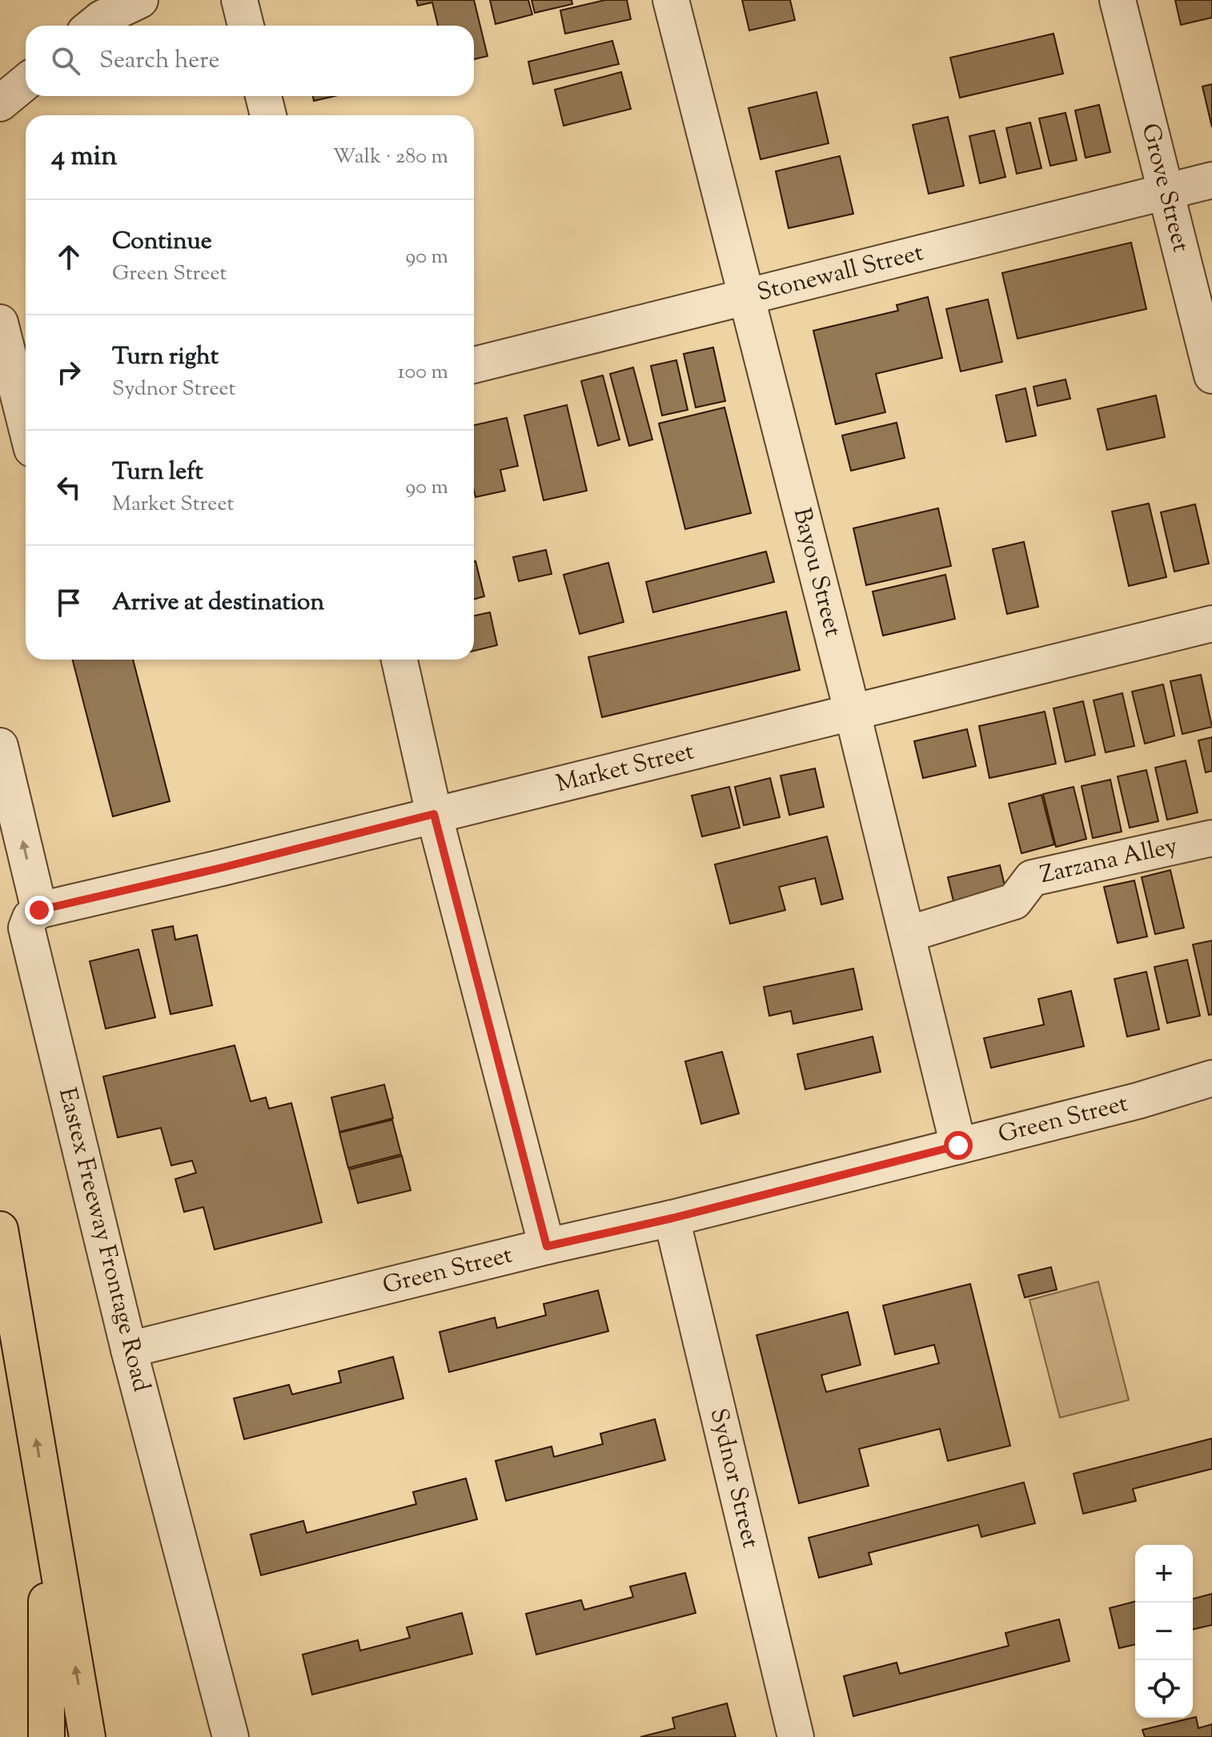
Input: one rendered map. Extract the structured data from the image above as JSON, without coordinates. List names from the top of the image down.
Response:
{
  "streets": {
    "street": [
      "Grove Street",
      "Stonewall Street",
      "Bayou Street",
      "Market Street",
      "Zarzana Alley",
      "Green Street",
      "Eastex Freeway Frontage Road",
      "Sydnor Street"
    ]
  },
  "crossings": [
    ["Grove Street", "Stonewall Street"],
    ["Stonewall Street", "Bayou Street"],
    ["Bayou Street", "Market Street"],
    ["Bayou Street", "Zarzana Alley"],
    ["Bayou Street", "Green Street"],
    ["Market Street", "Eastex Freeway Frontage Road"],
    ["Green Street", "Eastex Freeway Frontage Road"],
    ["Green Street", "Sydnor Street"]
  ],
  "page": {
    "search": "Search here",
    "heading": ["4 min", "Walk · 280 m"],
    "list": [
      ["Continue", "Green Street", "90 m"],
      ["Turn right", "Sydnor Street", "100 m"],
      ["Turn left", "Market Street", "90 m"],
      "Arrive at destination"
    ],
    "map_buttons": ["+", "−"]
  }
}
